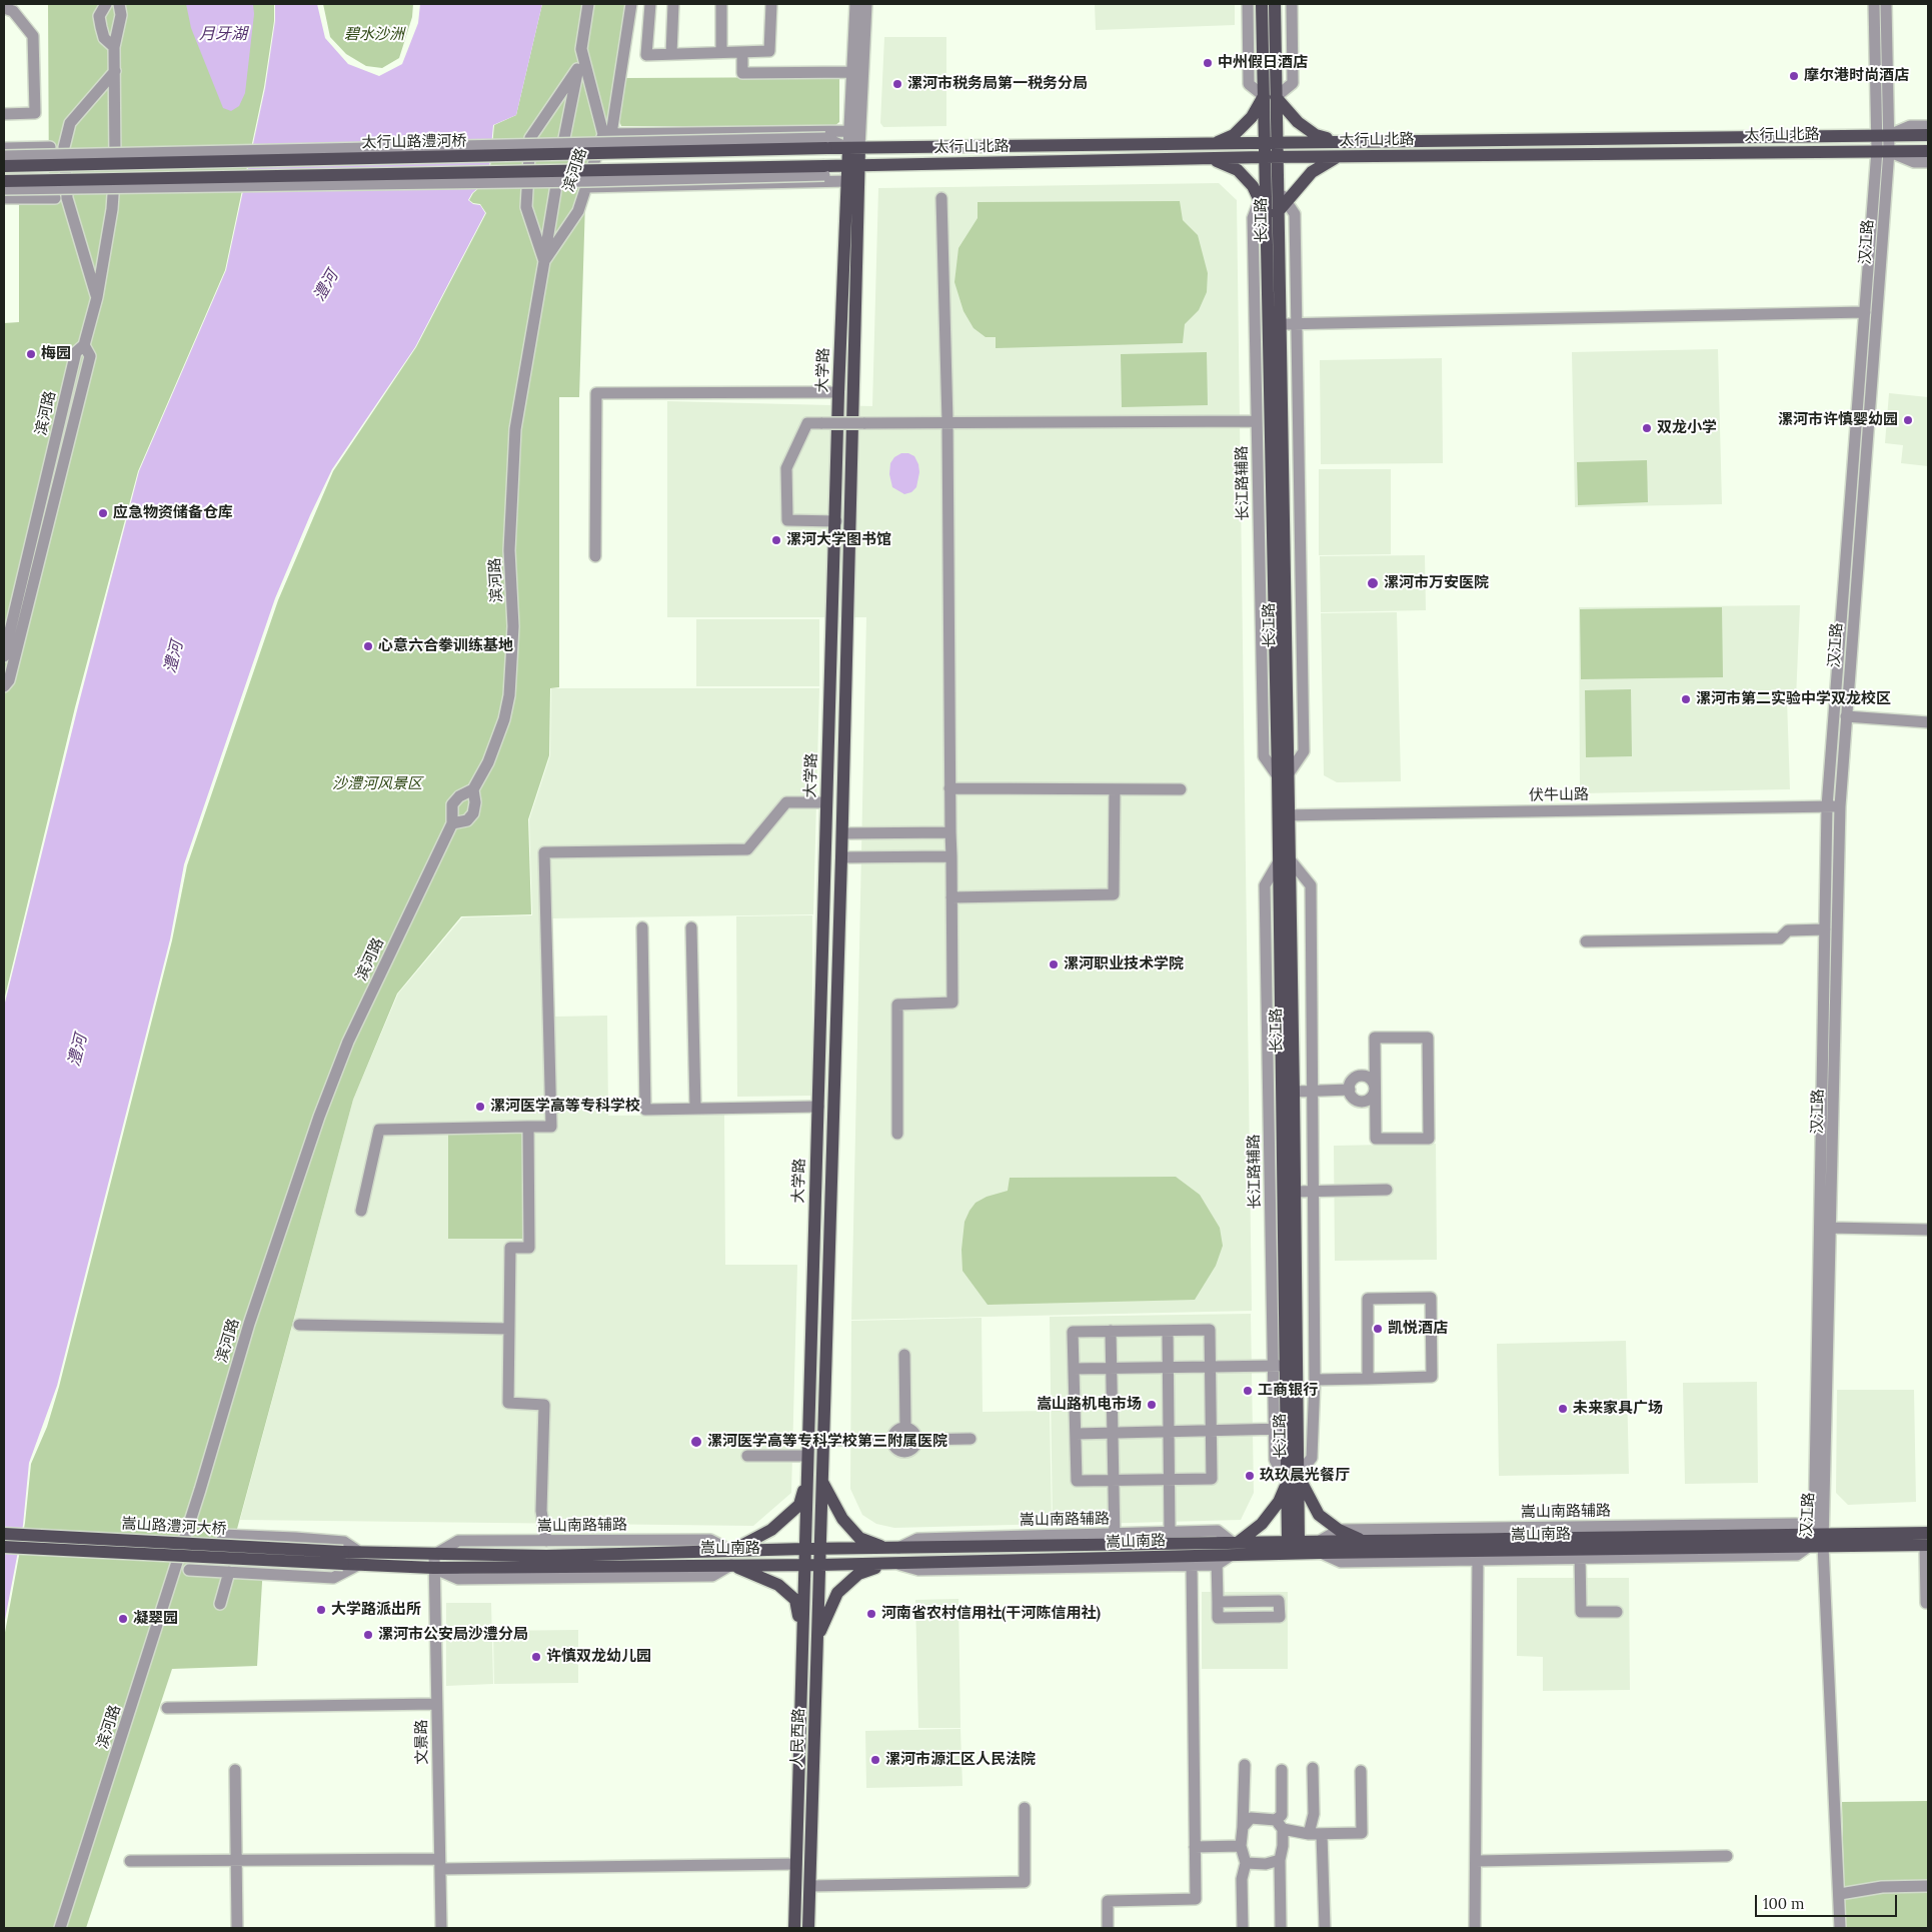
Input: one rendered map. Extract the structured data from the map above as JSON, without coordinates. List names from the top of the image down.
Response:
{
  "streets": {
    "main road": [
      "太行山北路",
      "太行山路澧河桥",
      "长江路",
      "大学路",
      "嵩山路澧河大桥",
      "嵩山南路",
      "人民西路"
    ],
    "street": [
      "滨河路",
      "汉江路",
      "长江路辅路",
      "伏牛山路",
      "嵩山南路辅路",
      "文景路"
    ]
  },
  "crossings": [
    ["太行山北路", "太行山路澧河桥"],
    ["太行山北路", "长江路"],
    ["太行山北路", "汉江路"],
    ["太行山北路", "大学路"],
    ["长江路", "长江路辅路"],
    ["长江路", "伏牛山路"],
    ["长江路", "嵩山南路"],
    ["汉江路", "伏牛山路"],
    ["汉江路", "嵩山南路辅路"],
    ["汉江路", "嵩山南路"],
    ["大学路", "嵩山南路"],
    ["大学路", "人民西路"],
    ["嵩山南路辅路", "嵩山南路"],
    ["嵩山南路辅路", "文景路"],
    ["嵩山路澧河大桥", "嵩山南路"],
    ["嵩山南路", "人民西路"],
    ["嵩山南路", "文景路"]
  ],
  "water": ["月牙湖", "澧河"],
  "parks": ["碧水沙洲", "沙澧河风景区"],
  "places": [
    "中州假日酒店",
    "摩尔港时尚酒店",
    "漯河市税务局第一税务分局",
    "梅园",
    "漯河市许慎婴幼园",
    "双龙小学",
    "应急物资储备仓库",
    "漯河大学图书馆",
    "漯河市万安医院",
    "心意六合拳训练基地",
    "漯河市第二实验中学双龙校区",
    "漯河职业技术学院",
    "漯河医学高等专科学校",
    "凯悦酒店",
    "工商银行",
    "嵩山路机电市场",
    "未来家具广场",
    "漯河医学高等专科学校第三附属医院",
    "玖玖晨光餐厅",
    "大学路派出所",
    "河南省农村信用社(干河陈信用社)",
    "凝翠园",
    "漯河市公安局沙澧分局",
    "许慎双龙幼儿园",
    "漯河市源汇区人民法院"
  ],
  "scale_bar": "100 m"
}
